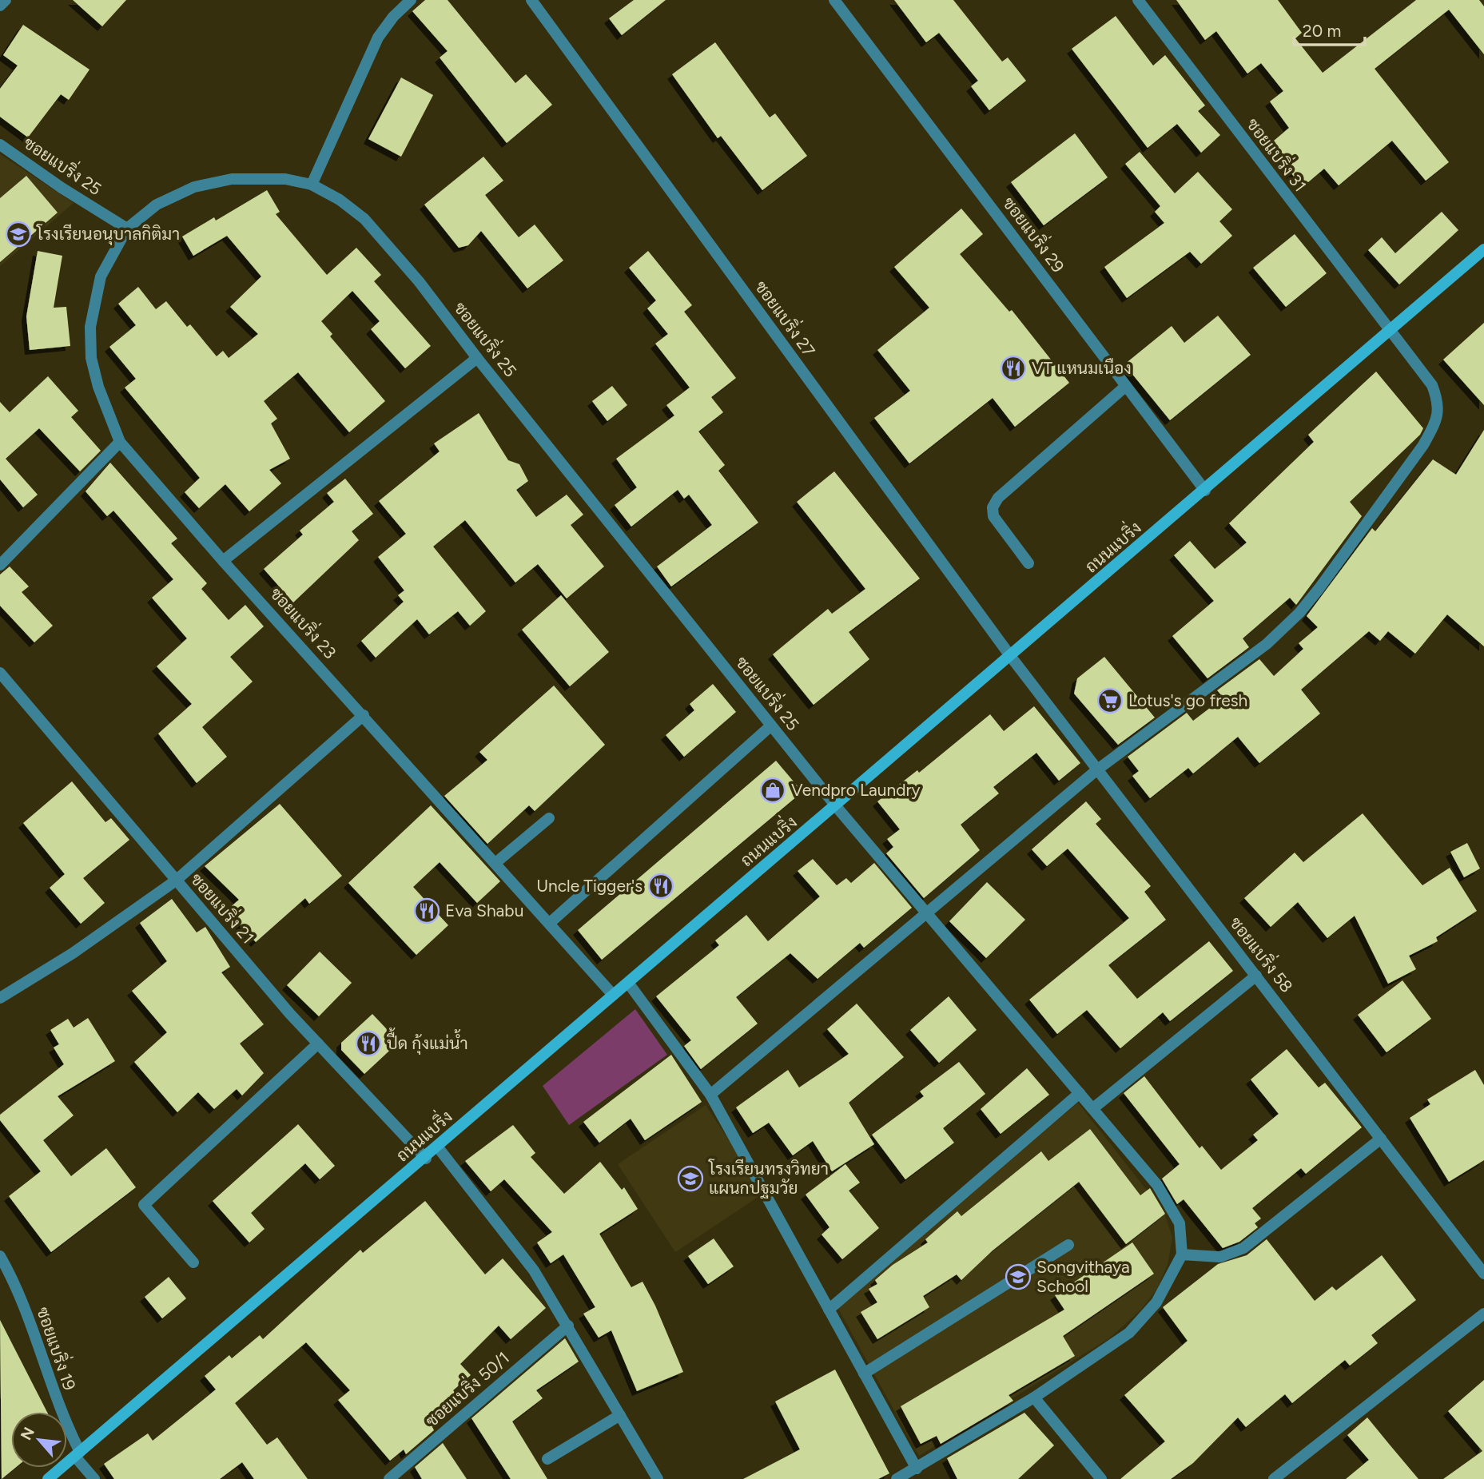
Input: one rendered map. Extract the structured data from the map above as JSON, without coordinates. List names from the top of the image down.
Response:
{
  "streets": {
    "main road": ["ถนนแบริ่ง"],
    "street": [
      "ซอยแบริ่ง 31",
      "ซอยแบริ่ง 25",
      "ซอยแบริ่ง 29",
      "ซอยแบริ่ง 27",
      "ซอยแบริ่ง 23",
      "ซอยแบริ่ง 21",
      "ซอยแบริ่ง 58",
      "ซอยแบริ่ง 19",
      "ซอยแบริ่ง 50/1"
    ]
  },
  "crossings": [
    ["ซอยแบริ่ง 31", "ซอยแบริ่ง 25"],
    ["ซอยแบริ่ง 31", "ถนนแบริ่ง"],
    ["ซอยแบริ่ง 31", "ซอยแบริ่ง 58"],
    ["ซอยแบริ่ง 25", "ถนนแบริ่ง"],
    ["ซอยแบริ่ง 25", "ซอยแบริ่ง 23"],
    ["ซอยแบริ่ง 29", "ถนนแบริ่ง"],
    ["ซอยแบริ่ง 27", "ถนนแบริ่ง"],
    ["ซอยแบริ่ง 27", "ซอยแบริ่ง 58"],
    ["ถนนแบริ่ง", "ซอยแบริ่ง 23"],
    ["ถนนแบริ่ง", "ซอยแบริ่ง 21"],
    ["ถนนแบริ่ง", "ซอยแบริ่ง 58"],
    ["ถนนแบริ่ง", "ซอยแบริ่ง 19"]
  ],
  "places": {
    "school or university": ["โรงเรียนอนุบาลกิติมา", "โรงเรียนทรงวิทยา แผนกปฐมวัย", "Songvithaya School"],
    "restaurant": [
      "VT แหนมเนือง",
      "Uncle Tigger's",
      "Eva Shabu",
      "ปื้ด กุ้งแม่น้ำ"
    ],
    "supermarket": ["Lotus's go fresh"],
    "shop": ["Vendpro Laundry"]
  },
  "scale_bar": "20 m",
  "north": "top left"
}
